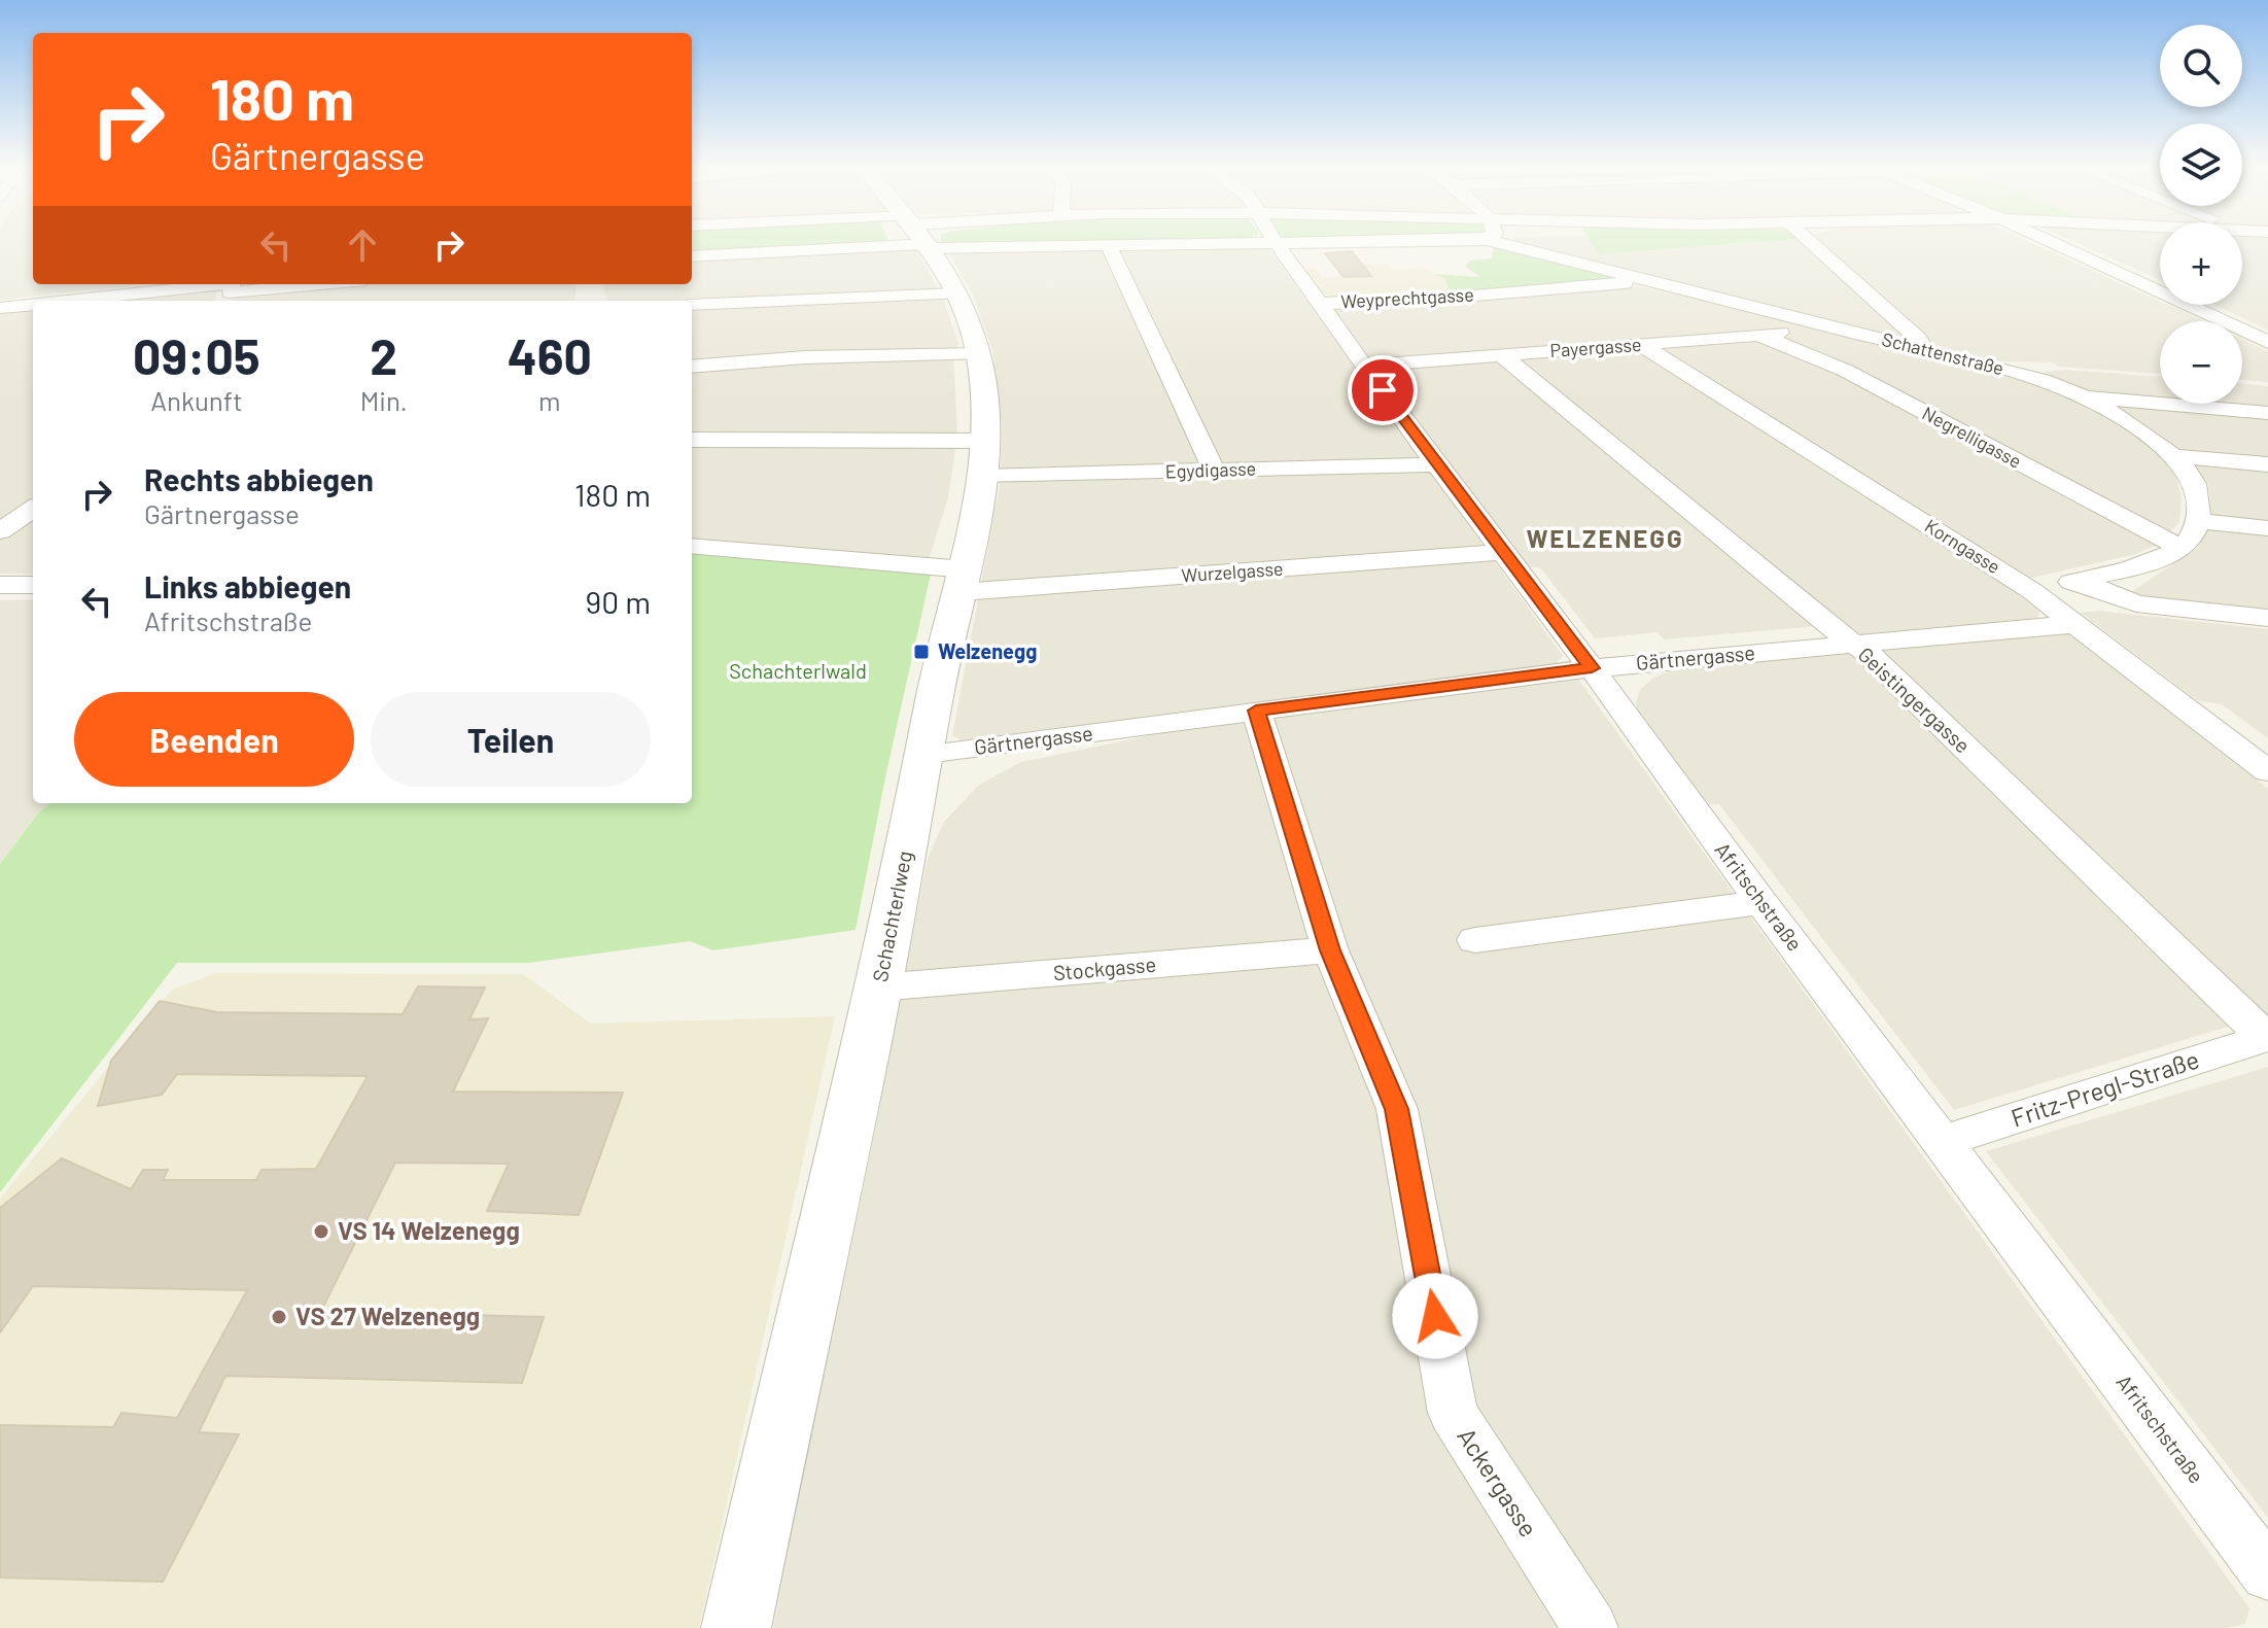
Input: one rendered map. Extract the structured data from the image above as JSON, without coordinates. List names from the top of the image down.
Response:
{
  "streets": {
    "street": [
      "Weyprechtgasse",
      "Payergasse",
      "Schattenstraße",
      "Negrelligasse",
      "Egydigasse",
      "Korngasse",
      "Wurzelgasse",
      "Gärtnergasse",
      "Geistingergasse",
      "Afritschstraße",
      "Schachterlweg",
      "Stockgasse",
      "Fritz-Pregl-Straße",
      "Ackergasse"
    ]
  },
  "crossings": [
    ["Weyprechtgasse", "Schattenstraße"],
    ["Weyprechtgasse", "Afritschstraße"],
    ["Payergasse", "Schattenstraße"],
    ["Payergasse", "Negrelligasse"],
    ["Payergasse", "Korngasse"],
    ["Payergasse", "Geistingergasse"],
    ["Payergasse", "Afritschstraße"],
    ["Egydigasse", "Afritschstraße"],
    ["Egydigasse", "Schachterlweg"],
    ["Korngasse", "Gärtnergasse"],
    ["Wurzelgasse", "Afritschstraße"],
    ["Wurzelgasse", "Schachterlweg"],
    ["Gärtnergasse", "Geistingergasse"],
    ["Gärtnergasse", "Afritschstraße"],
    ["Gärtnergasse", "Schachterlweg"],
    ["Gärtnergasse", "Ackergasse"],
    ["Geistingergasse", "Fritz-Pregl-Straße"],
    ["Afritschstraße", "Fritz-Pregl-Straße"],
    ["Schachterlweg", "Stockgasse"],
    ["Stockgasse", "Ackergasse"]
  ],
  "districts": ["WELZENEGG"],
  "parks": ["Schachterlwald"],
  "places": {
    "transit": ["Welzenegg"],
    "other": ["VS 14 Welzenegg", "VS 27 Welzenegg"]
  },
  "page": {
    "map_buttons": ["+", "−"],
    "turn": ["180 m", "Gärtnergasse"],
    "eta": [
      "09:05",
      "Ankunft",
      "2",
      "Min.",
      "460",
      "m"
    ],
    "list": [
      {
        "name": "Rechts abbiegen",
        "note": "Gärtnergasse",
        "value": "180 m"
      },
      {
        "name": "Links abbiegen",
        "note": "Afritschstraße",
        "value": "90 m"
      }
    ],
    "buttons": ["Beenden", "Teilen"]
  }
}
